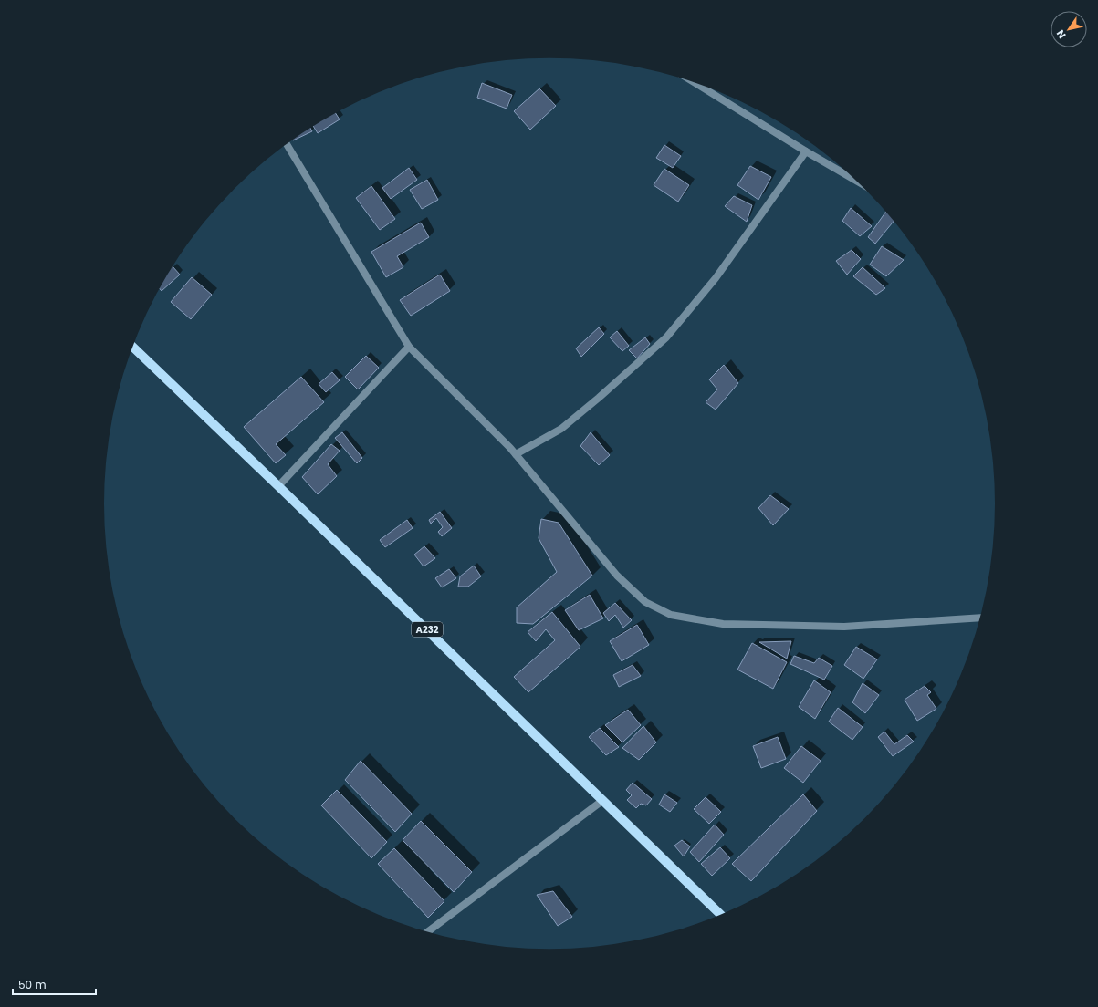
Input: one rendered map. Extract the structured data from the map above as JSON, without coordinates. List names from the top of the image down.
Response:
{
  "streets": {
    "main road": ["A232"]
  },
  "scale_bar": "50 m",
  "north": "bottom left"
}
